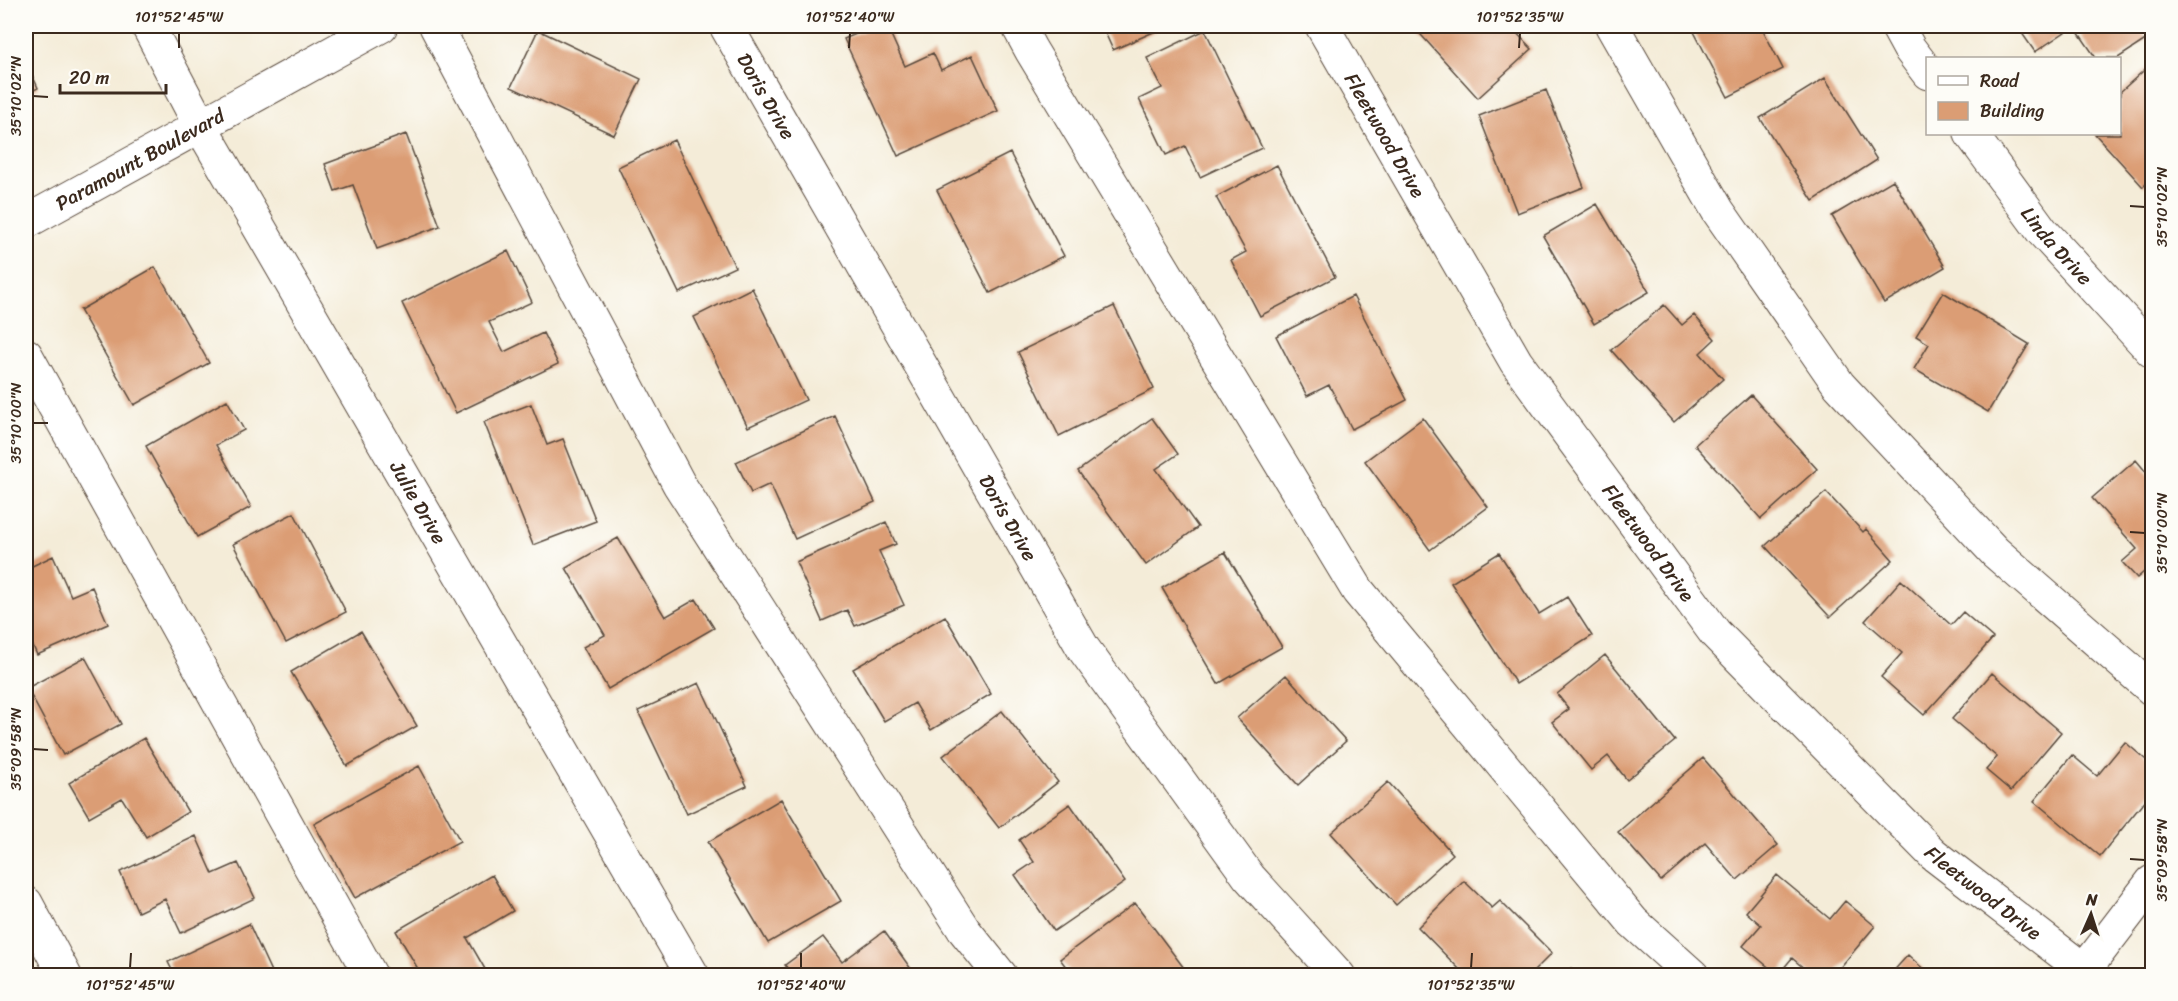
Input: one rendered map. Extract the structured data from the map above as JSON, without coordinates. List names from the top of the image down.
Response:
{
  "streets": {
    "street": [
      "Doris Drive",
      "Fleetwood Drive",
      "Paramount Boulevard",
      "Linda Drive",
      "Julie Drive"
    ]
  },
  "crossings": [
    ["Paramount Boulevard", "Julie Drive"]
  ],
  "legend": ["Road", "Building"],
  "scale_bar": "20 m",
  "north": "top",
  "coordinates": [
    "101°52'45\"W",
    "101°52'40\"W",
    "101°52'35\"W",
    "35°10'02\"N",
    "35°10'00\"N",
    "35°09'58\"N"
  ]
}
